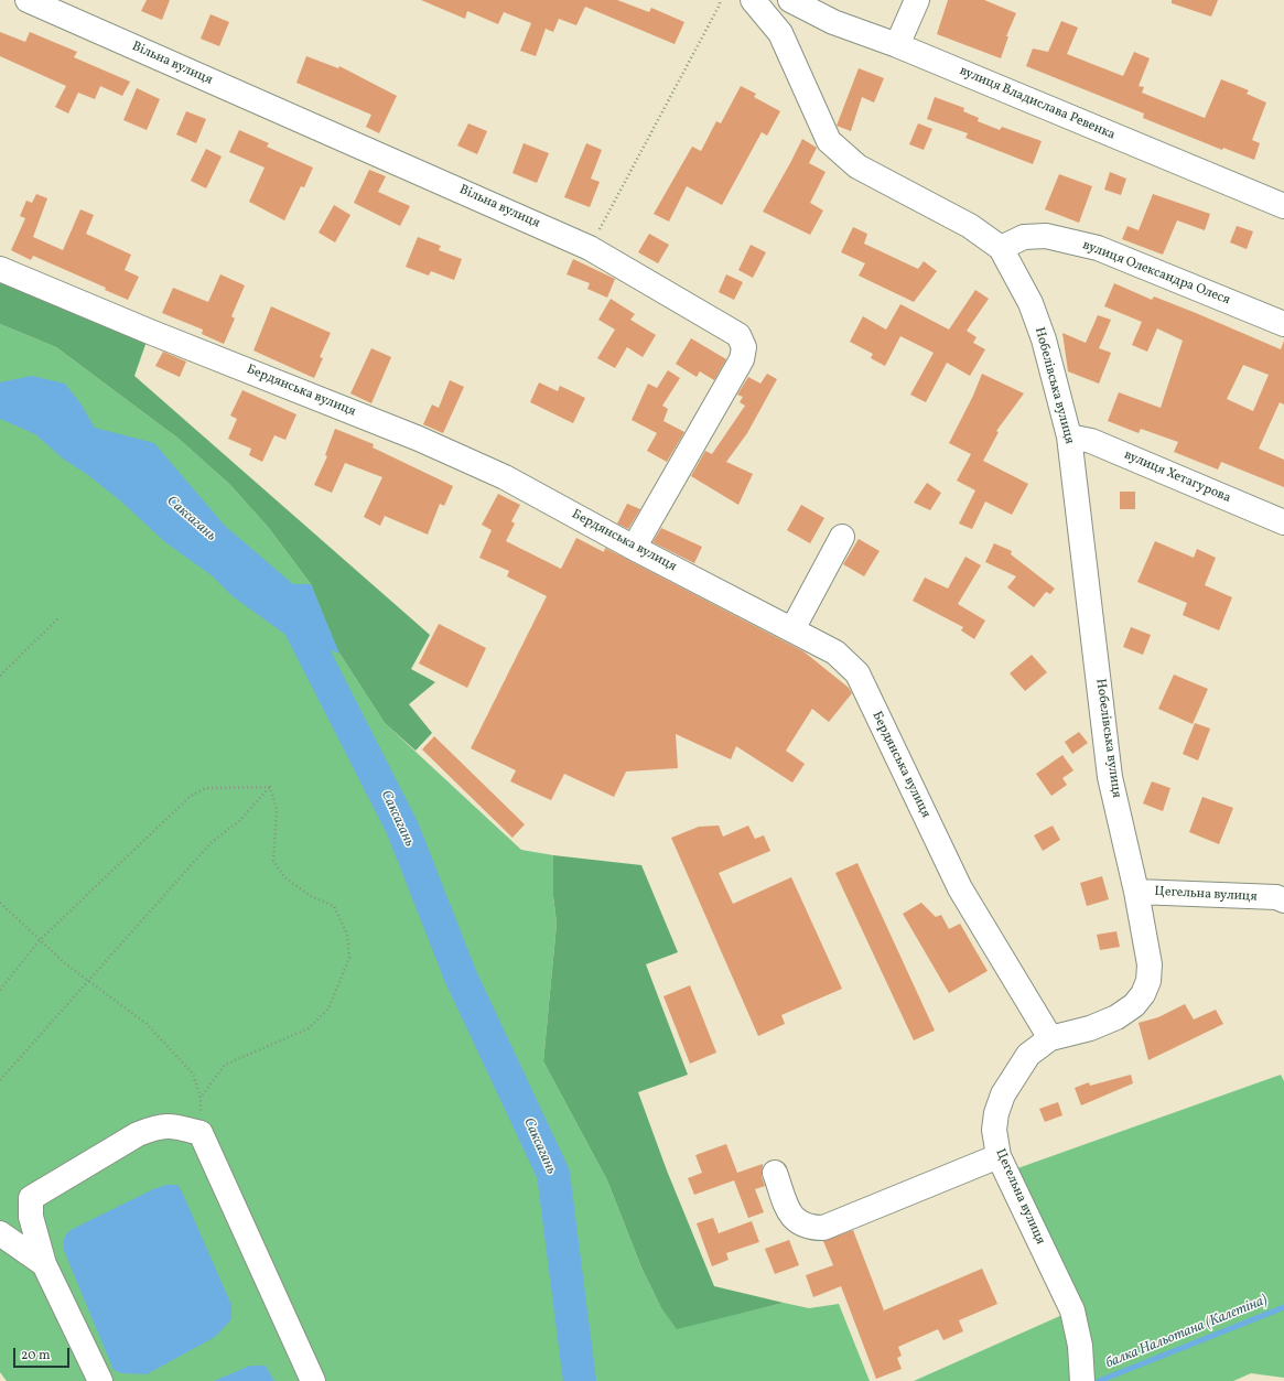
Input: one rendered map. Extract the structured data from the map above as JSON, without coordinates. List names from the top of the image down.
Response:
{
  "streets": {
    "street": [
      "Вільна вулиця",
      "вулиця Владислава Ревенка",
      "вулиця Олександра Олеся",
      "Нобелівська вулиця",
      "Бердянська вулиця",
      "вулиця Хетагурова",
      "Цегельна вулиця"
    ]
  },
  "crossings": [
    ["Вільна вулиця", "Бердянська вулиця"],
    ["вулиця Олександра Олеся", "Нобелівська вулиця"],
    ["Нобелівська вулиця", "вулиця Хетагурова"],
    ["Нобелівська вулиця", "Цегельна вулиця"],
    ["Бердянська вулиця", "Цегельна вулиця"]
  ],
  "water": ["Саксагань", "балка Нальотана (Калетіна)"],
  "scale_bar": "20 m"
}
